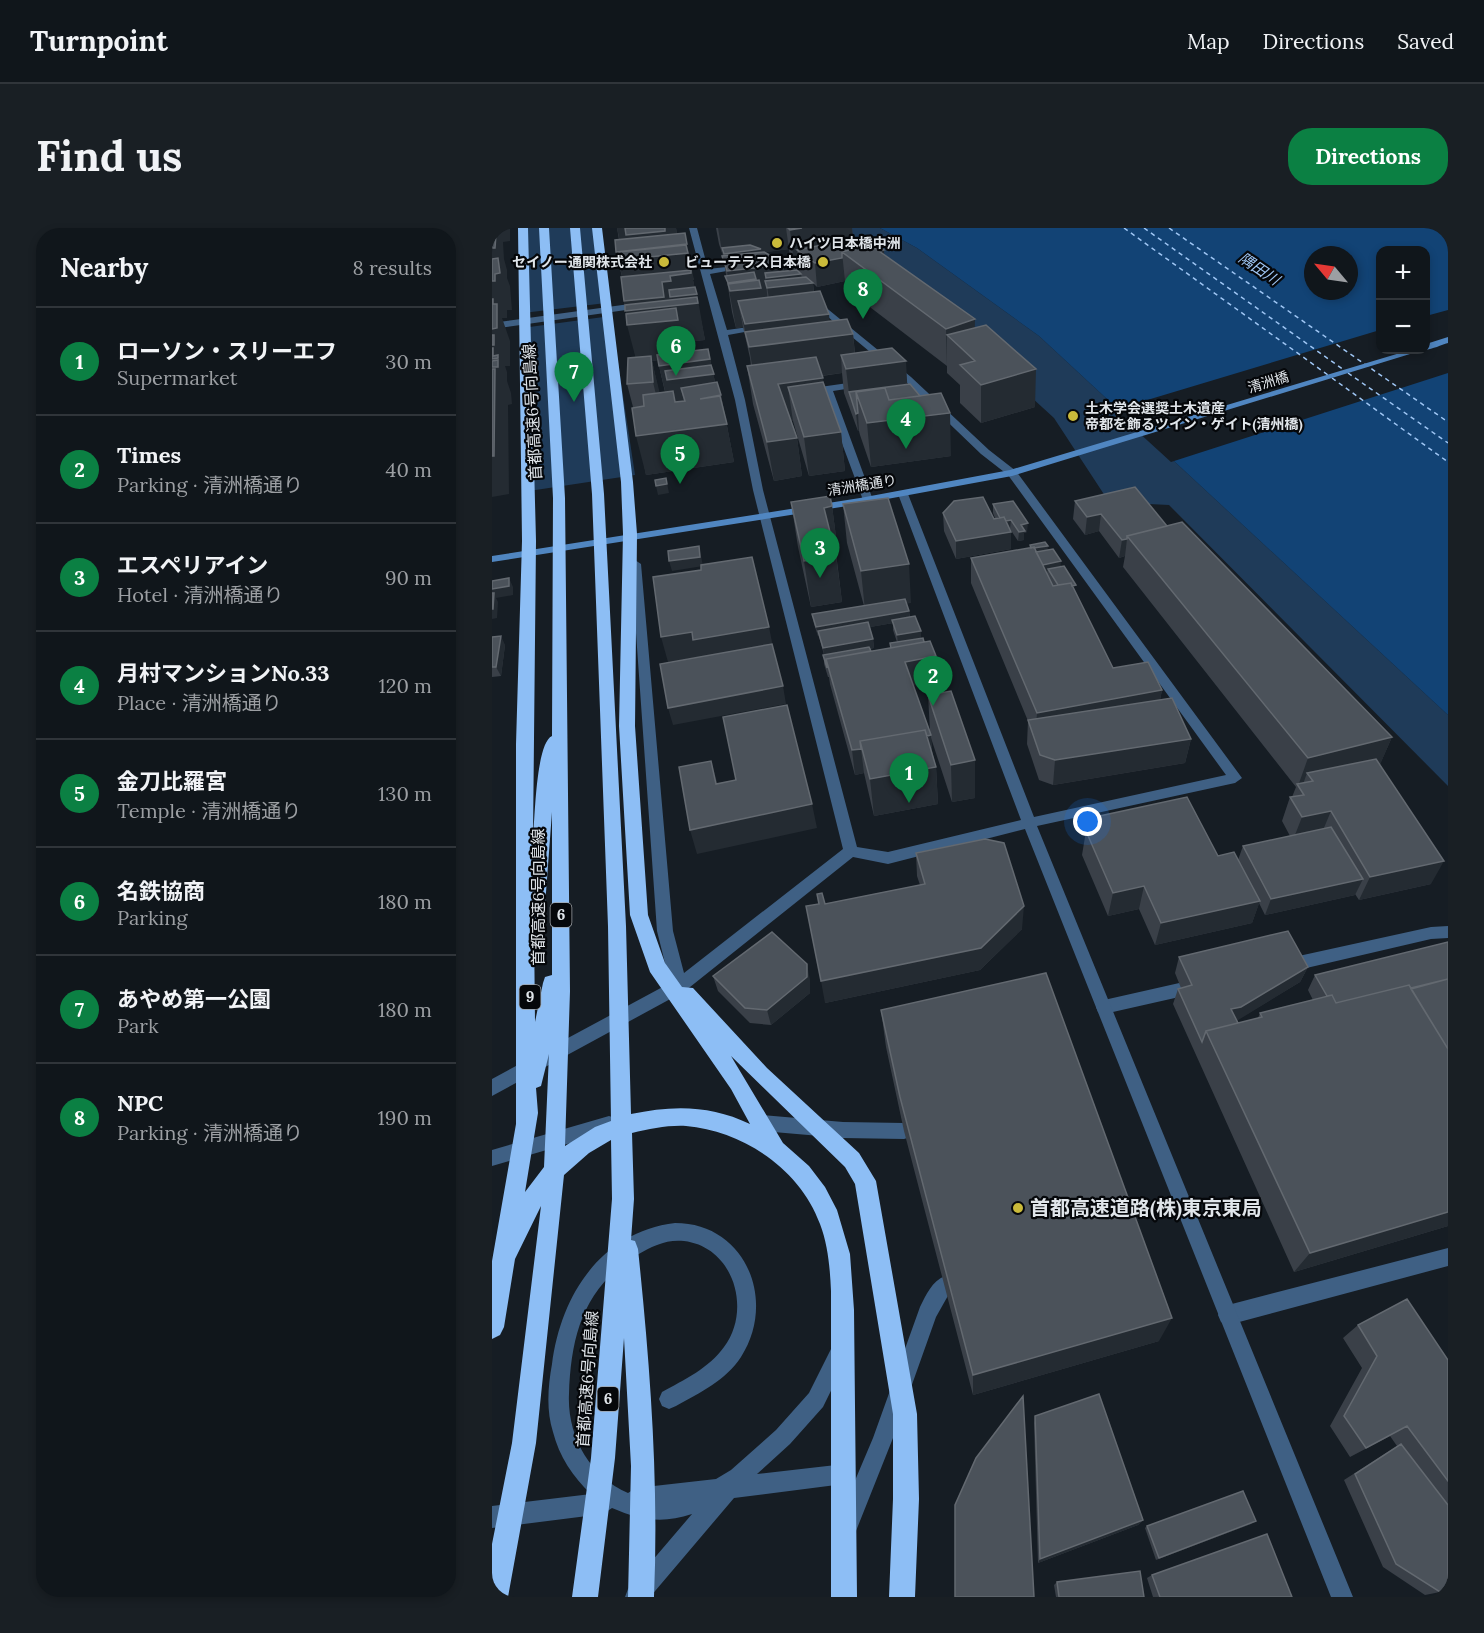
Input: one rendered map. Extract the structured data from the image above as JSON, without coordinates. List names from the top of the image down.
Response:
{
  "streets": {
    "highway": ["首都高速6号向島線", "6", "9"],
    "main road": ["清洲橋", "清洲橋通り"]
  },
  "crossings": [
    ["清洲橋", "清洲橋通り"],
    ["首都高速6号向島線", "9"]
  ],
  "water": ["隅田川"],
  "places": [
    "ハイツ日本橋中洲",
    "セイノー通関株式会社",
    "ビューテラス日本橋",
    "土木学会選奨土木遺産 帝都を飾るツイン・ゲイト(清州橋)",
    "首都高速道路(株)東京東局"
  ],
  "north": "top left",
  "page": {
    "header": "Turnpoint",
    "nav": ["Map", "Directions", "Saved"],
    "buttons": "Directions",
    "title": "Find us",
    "heading": ["Nearby", "8 results"],
    "map_buttons": ["+", "−"],
    "pins": [
      "8",
      "6",
      "7",
      "4",
      "5",
      "3",
      "2",
      "1"
    ],
    "list": [
      {
        "mark": "1",
        "name": "ローソン・スリーエフ",
        "note": "Supermarket",
        "value": "30 m"
      },
      {
        "mark": "2",
        "name": "Times",
        "note": "Parking · 清洲橋通り",
        "value": "40 m"
      },
      {
        "mark": "3",
        "name": "エスペリアイン",
        "note": "Hotel · 清洲橋通り",
        "value": "90 m"
      },
      {
        "mark": "4",
        "name": "月村マンションNo.33",
        "note": "Place · 清洲橋通り",
        "value": "120 m"
      },
      {
        "mark": "5",
        "name": "金刀比羅宮",
        "note": "Temple · 清洲橋通り",
        "value": "130 m"
      },
      {
        "mark": "6",
        "name": "名鉄協商",
        "note": "Parking",
        "value": "180 m"
      },
      {
        "mark": "7",
        "name": "あやめ第一公園",
        "note": "Park",
        "value": "180 m"
      },
      {
        "mark": "8",
        "name": "NPC",
        "note": "Parking · 清洲橋通り",
        "value": "190 m"
      }
    ]
  }
}
